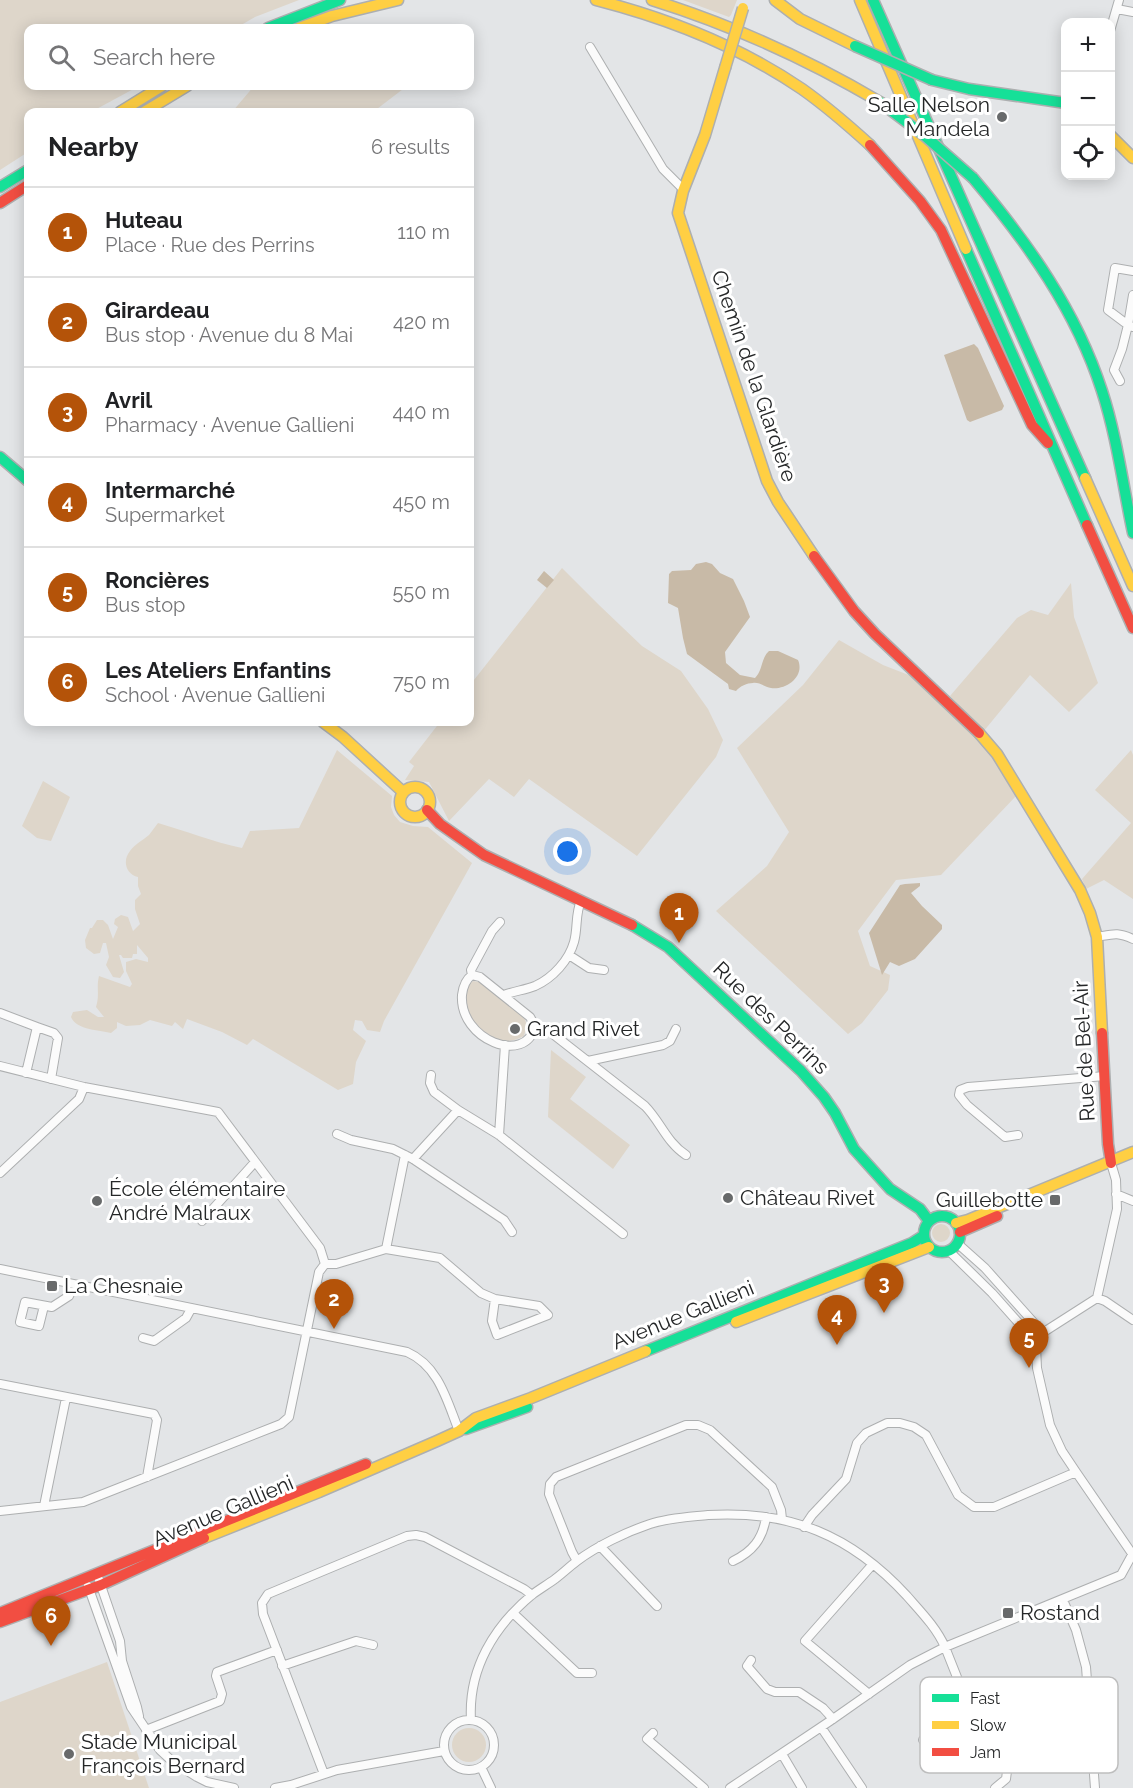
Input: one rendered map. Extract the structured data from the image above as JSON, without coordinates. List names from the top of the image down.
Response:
{
  "streets": {
    "main road": [
      "Chemin de la Glardière",
      "Rue des Perrins",
      "Rue de Bel-Air",
      "Avenue Gallieni"
    ]
  },
  "crossings": [
    ["Chemin de la Glardière", "Rue de Bel-Air"],
    ["Rue des Perrins", "Avenue Gallieni"]
  ],
  "places": {
    "other": [
      "Salle Nelson Mandela",
      "Grand Rivet",
      "Château Rivet",
      "École élémentaire André Malraux",
      "Stade Municipal François Bernard"
    ],
    "transit": ["Guillebotte", "La Chesnaie", "Rostand"]
  },
  "legend": ["Fast", "Slow", "Jam"],
  "page": {
    "map_buttons": ["+", "−"],
    "search": "Search here",
    "heading": ["Nearby", "6 results"],
    "list": [
      {
        "mark": "1",
        "name": "Huteau",
        "note": "Place · Rue des Perrins",
        "value": "110 m"
      },
      {
        "mark": "2",
        "name": "Girardeau",
        "note": "Bus stop · Avenue du 8 Mai",
        "value": "420 m"
      },
      {
        "mark": "3",
        "name": "Avril",
        "note": "Pharmacy · Avenue Gallieni",
        "value": "440 m"
      },
      {
        "mark": "4",
        "name": "Intermarché",
        "note": "Supermarket",
        "value": "450 m"
      },
      {
        "mark": "5",
        "name": "Roncières",
        "note": "Bus stop",
        "value": "550 m"
      },
      {
        "mark": "6",
        "name": "Les Ateliers Enfantins",
        "note": "School · Avenue Gallieni",
        "value": "750 m"
      }
    ],
    "pins": [
      "1",
      "3",
      "2",
      "4",
      "5",
      "6"
    ]
  }
}
